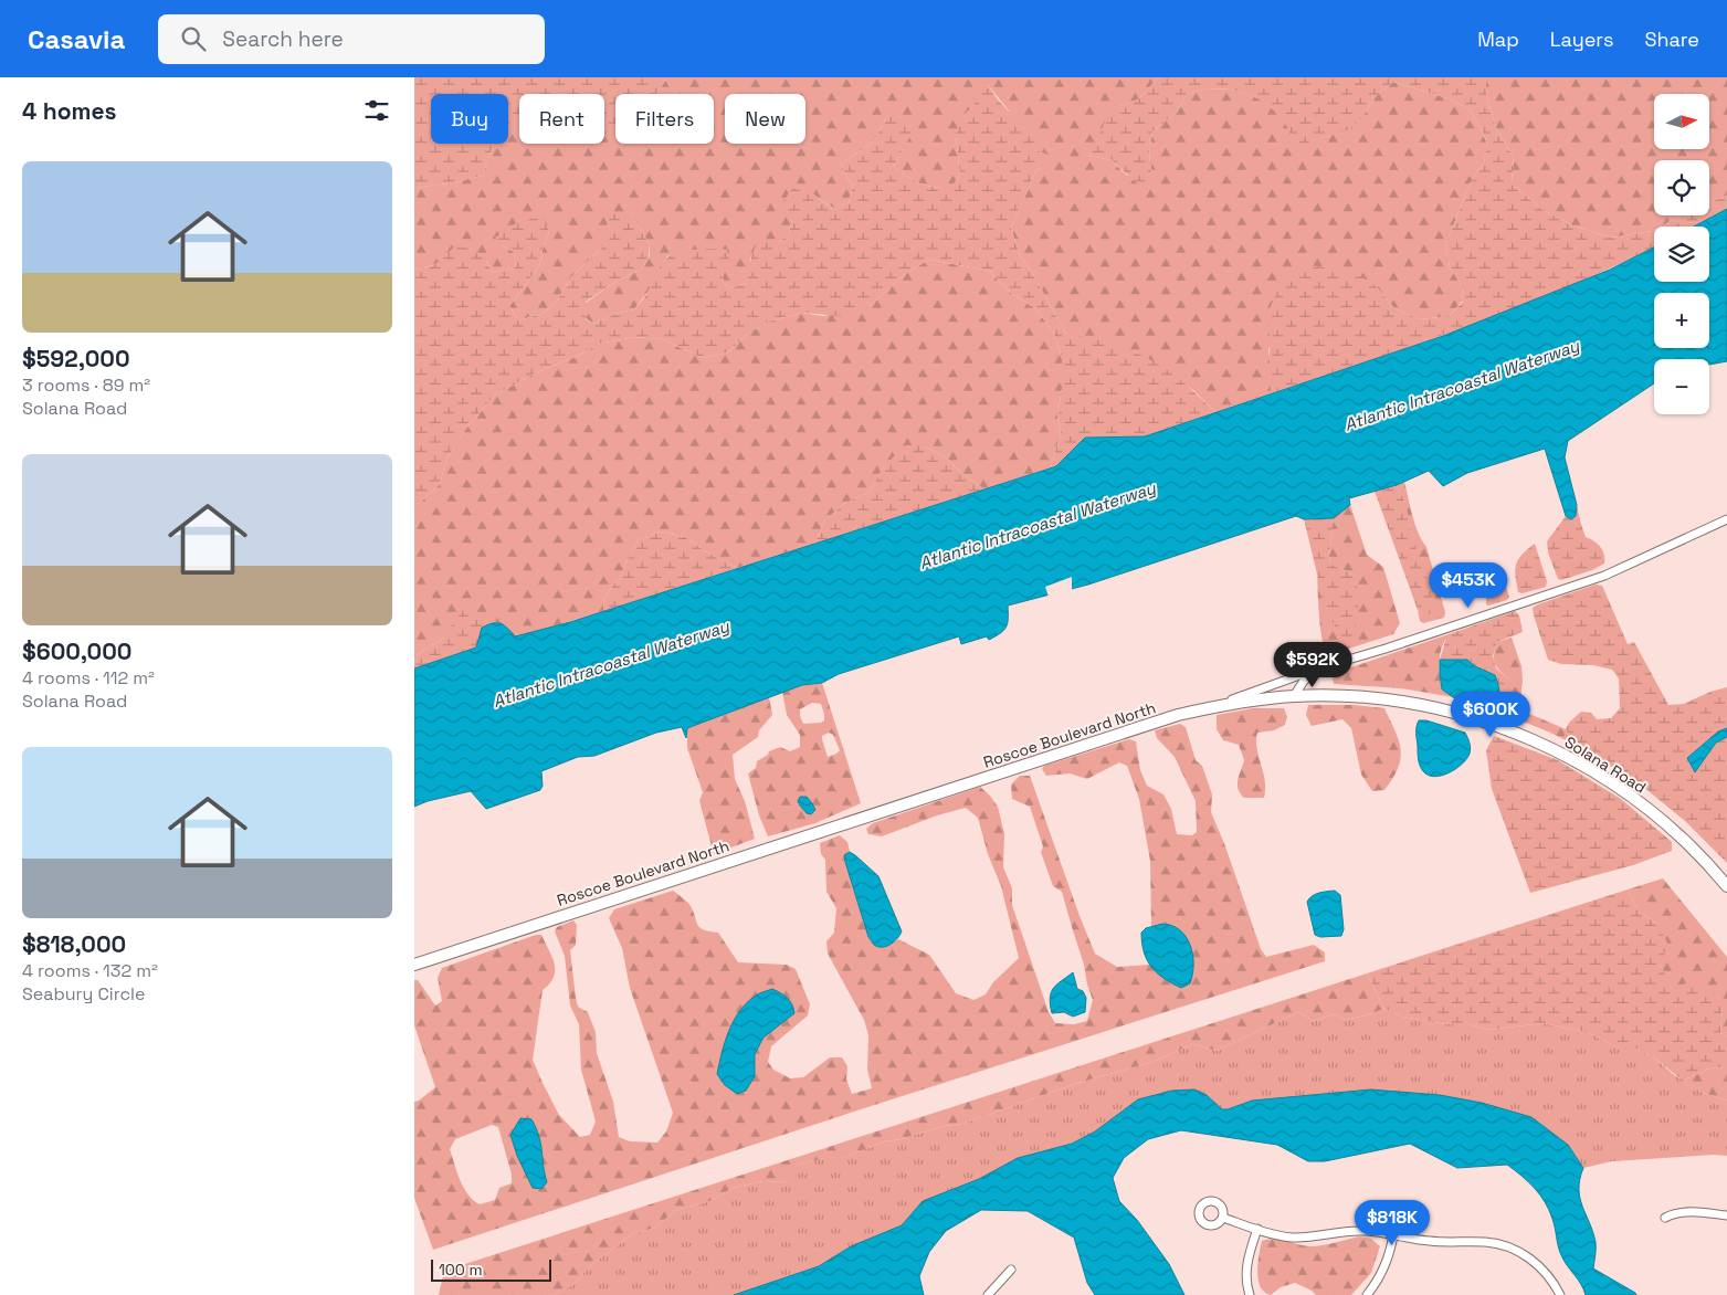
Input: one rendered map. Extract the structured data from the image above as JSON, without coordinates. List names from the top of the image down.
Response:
{
  "streets": {
    "street": ["Roscoe Boulevard North", "Solana Road"]
  },
  "crossings": [
    ["Roscoe Boulevard North", "Solana Road"]
  ],
  "water": ["Atlantic Intracoastal Waterway"],
  "scale_bar": "100 m",
  "north": "right",
  "page": {
    "header": "Casavia",
    "search": "Search here",
    "nav": ["Map", "Layers", "Share"],
    "heading": "4 homes",
    "map_buttons": ["+", "−"],
    "chip": [
      "Buy",
      "Rent",
      "Filters",
      "New"
    ],
    "list": [
      {
        "name": "$592,000",
        "note": "3 rooms · 89 m² · Solana Road"
      },
      {
        "name": "$600,000",
        "note": "4 rooms · 112 m² · Solana Road"
      },
      {
        "name": "$818,000",
        "note": "4 rooms · 132 m² · Seabury Circle"
      }
    ],
    "price": [
      "$453K",
      "$592K",
      "$600K",
      "$818K"
    ],
    "scale": "100 m"
  }
}
